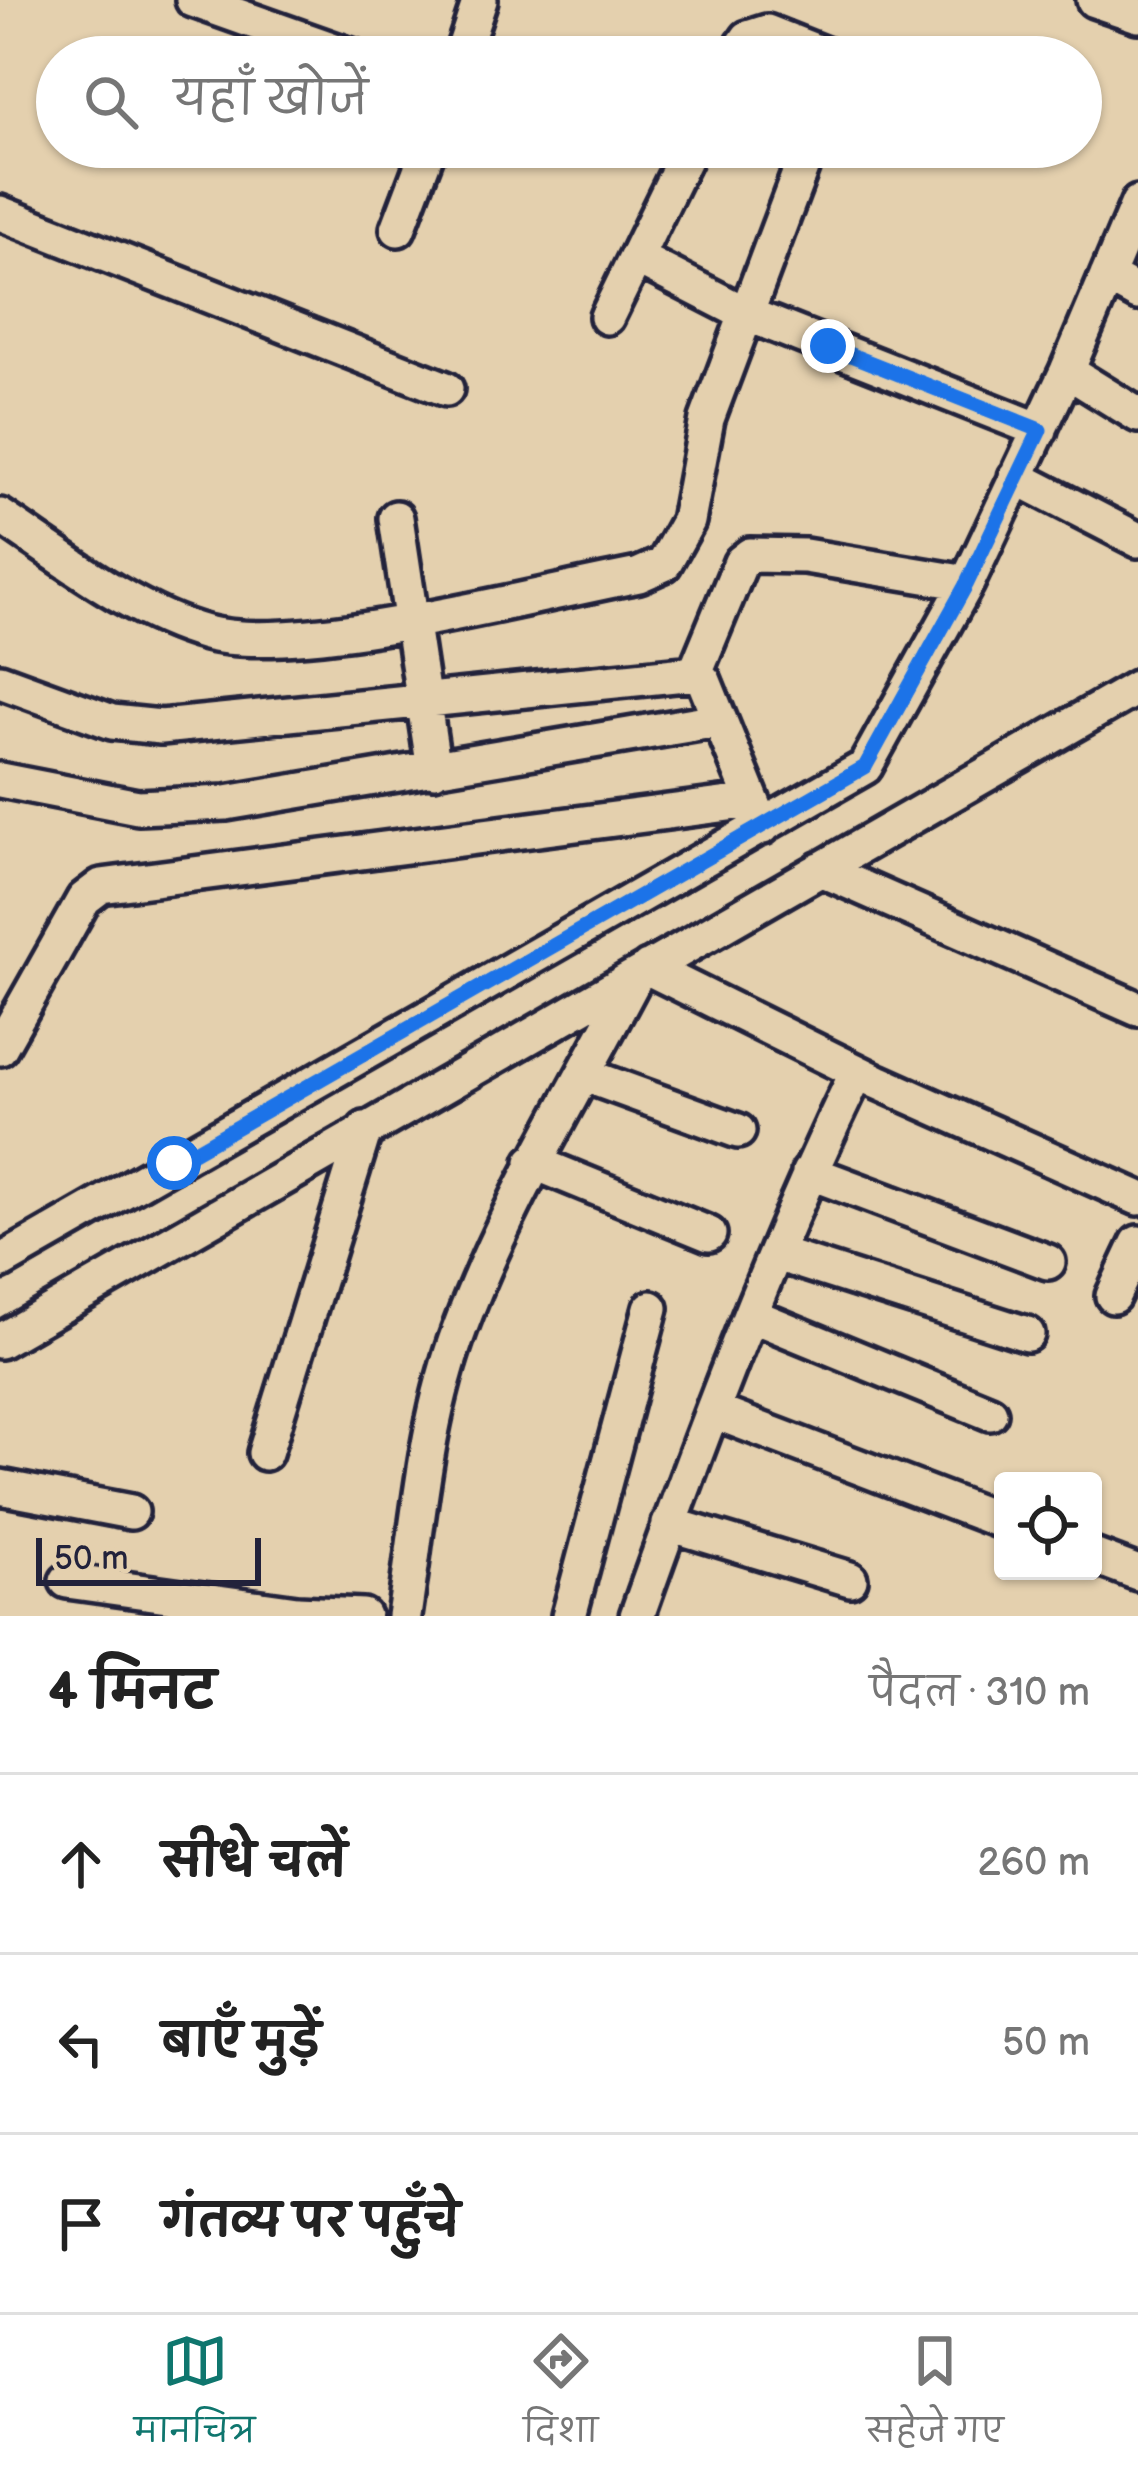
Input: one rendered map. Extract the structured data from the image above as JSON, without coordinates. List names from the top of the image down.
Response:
{
  "scale_bar": "50 m",
  "page": {
    "search": "यहाँ खोजें",
    "scale": "50 m",
    "heading": ["4 मिनट", "पैदल · 310 m"],
    "list": [
      ["सीधे चलें", "260 m"],
      ["बाएँ मुड़ें", "50 m"],
      "गंतव्य पर पहुँचे"
    ],
    "nav": ["मानचित्र", "दिशा", "सहेजे गए"]
  }
}
